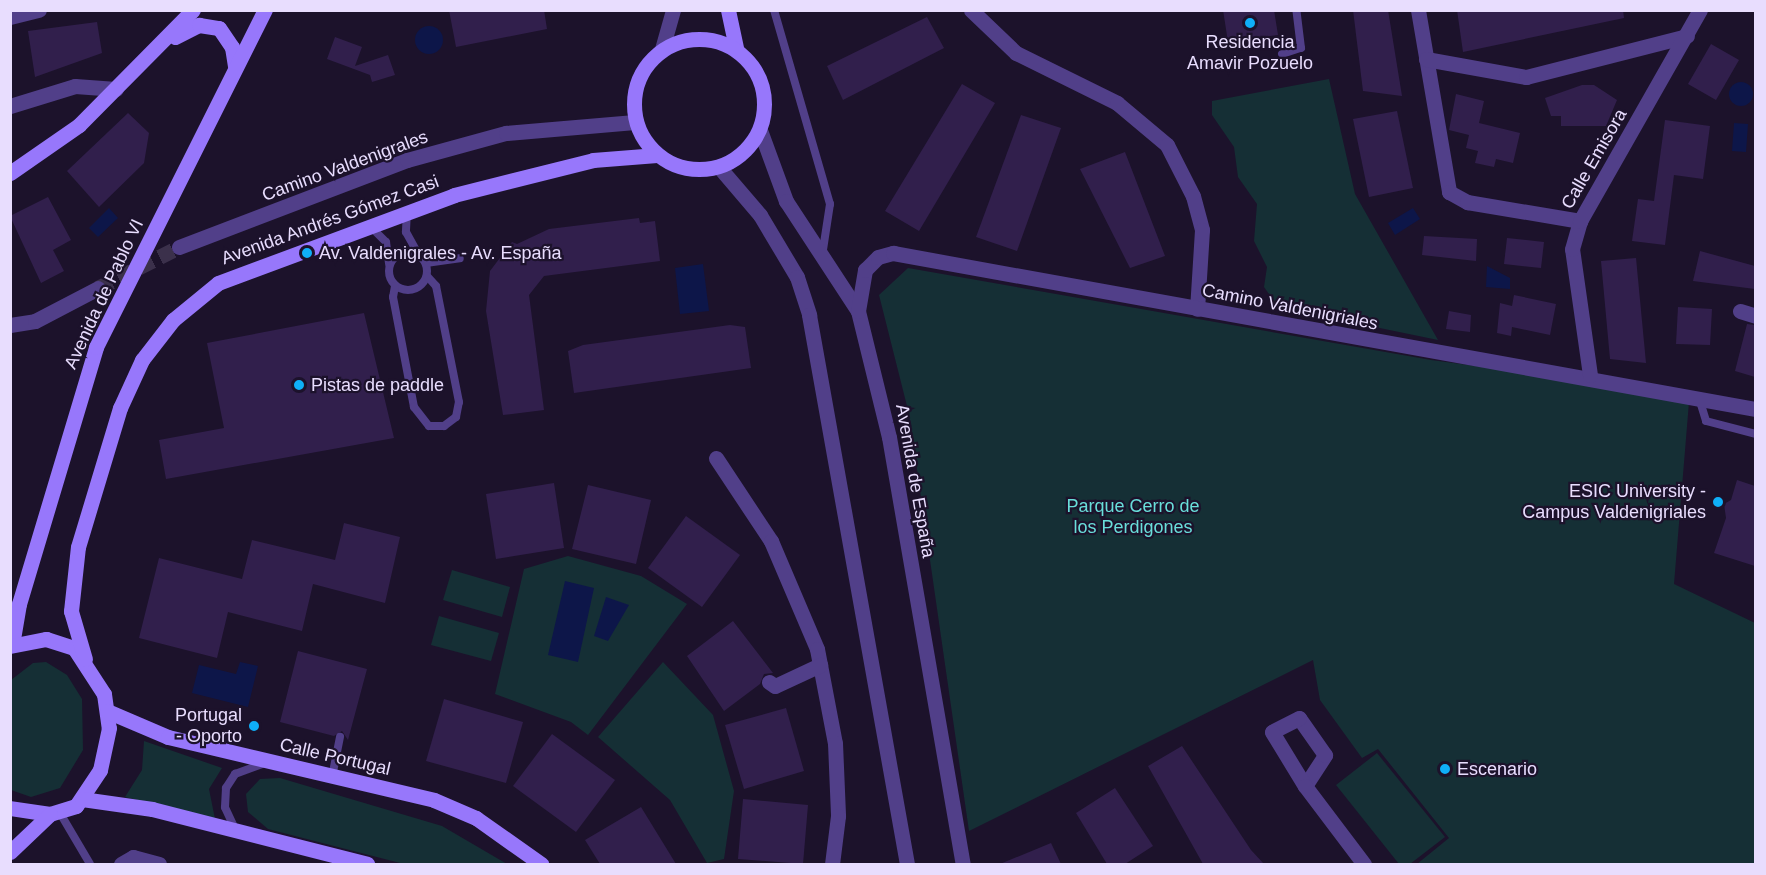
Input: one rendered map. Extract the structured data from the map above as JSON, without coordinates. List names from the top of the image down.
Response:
{
  "streets": {
    "main road": ["Avenida Andrés Gómez Casi", "Avenida de Pablo VI", "Calle Portugal"],
    "street": [
      "Calle Emisora",
      "Camino Valdenigrales",
      "Camino Valdenigriales",
      "Avenida de España"
    ]
  },
  "crossings": [
    ["Calle Emisora", "Camino Valdenigriales"],
    ["Camino Valdenigrales", "Avenida Andrés Gómez Casi"],
    ["Camino Valdenigrales", "Avenida de España"],
    ["Avenida Andrés Gómez Casi", "Avenida de España"],
    ["Avenida Andrés Gómez Casi", "Calle Portugal"],
    ["Camino Valdenigriales", "Avenida de España"]
  ],
  "parks": ["Parque Cerro de los Perdigones"],
  "places": [
    "Residencia Amavir Pozuelo",
    "Av. Valdenigrales - Av. España",
    "Pistas de paddle",
    "ESIC University - Campus Valdenigriales",
    "Portugal - Oporto",
    "Escenario"
  ]
}
